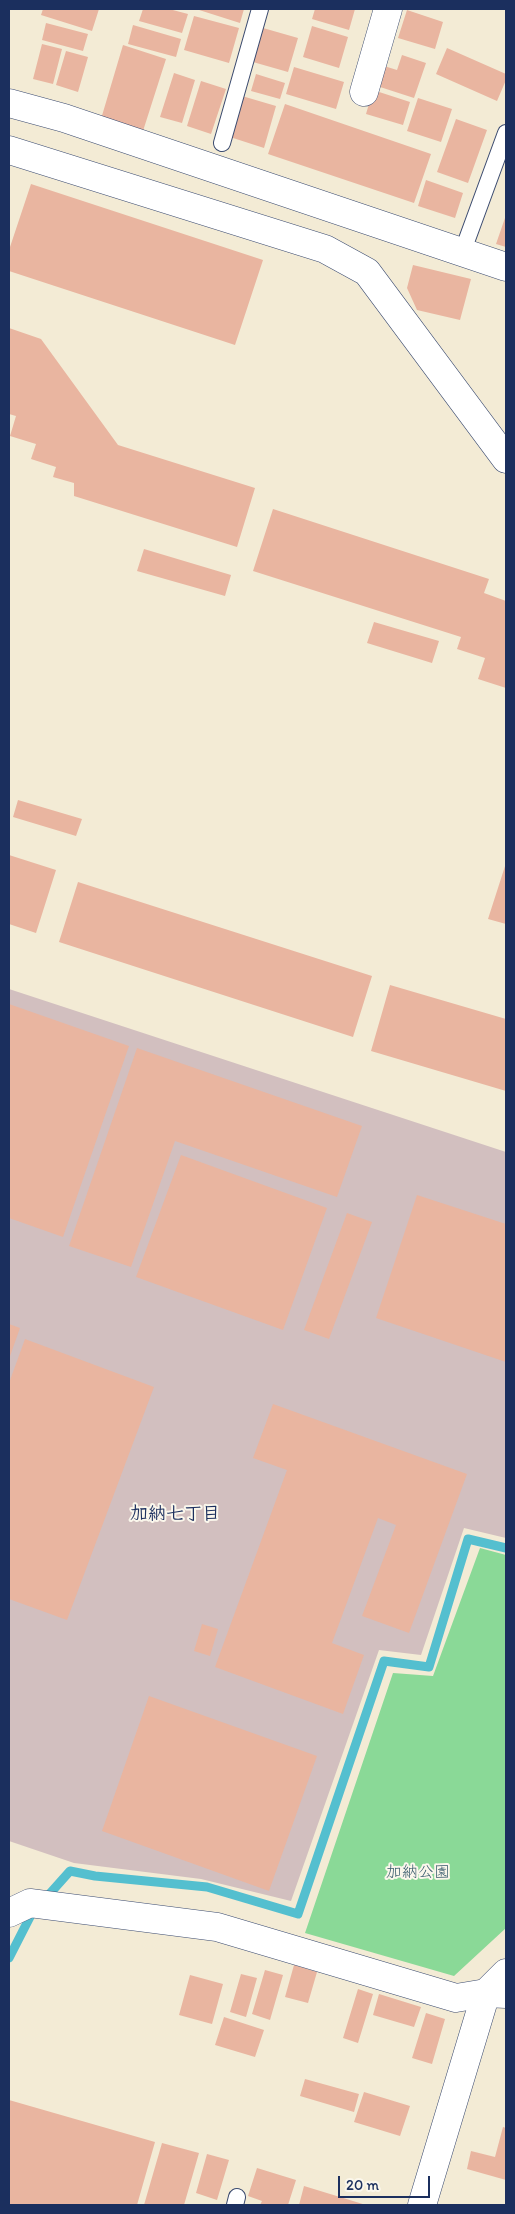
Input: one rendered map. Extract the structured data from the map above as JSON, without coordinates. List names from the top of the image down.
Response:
{
  "districts": ["加納七丁目"],
  "parks": ["加納公園"],
  "scale_bar": "20 m"
}
